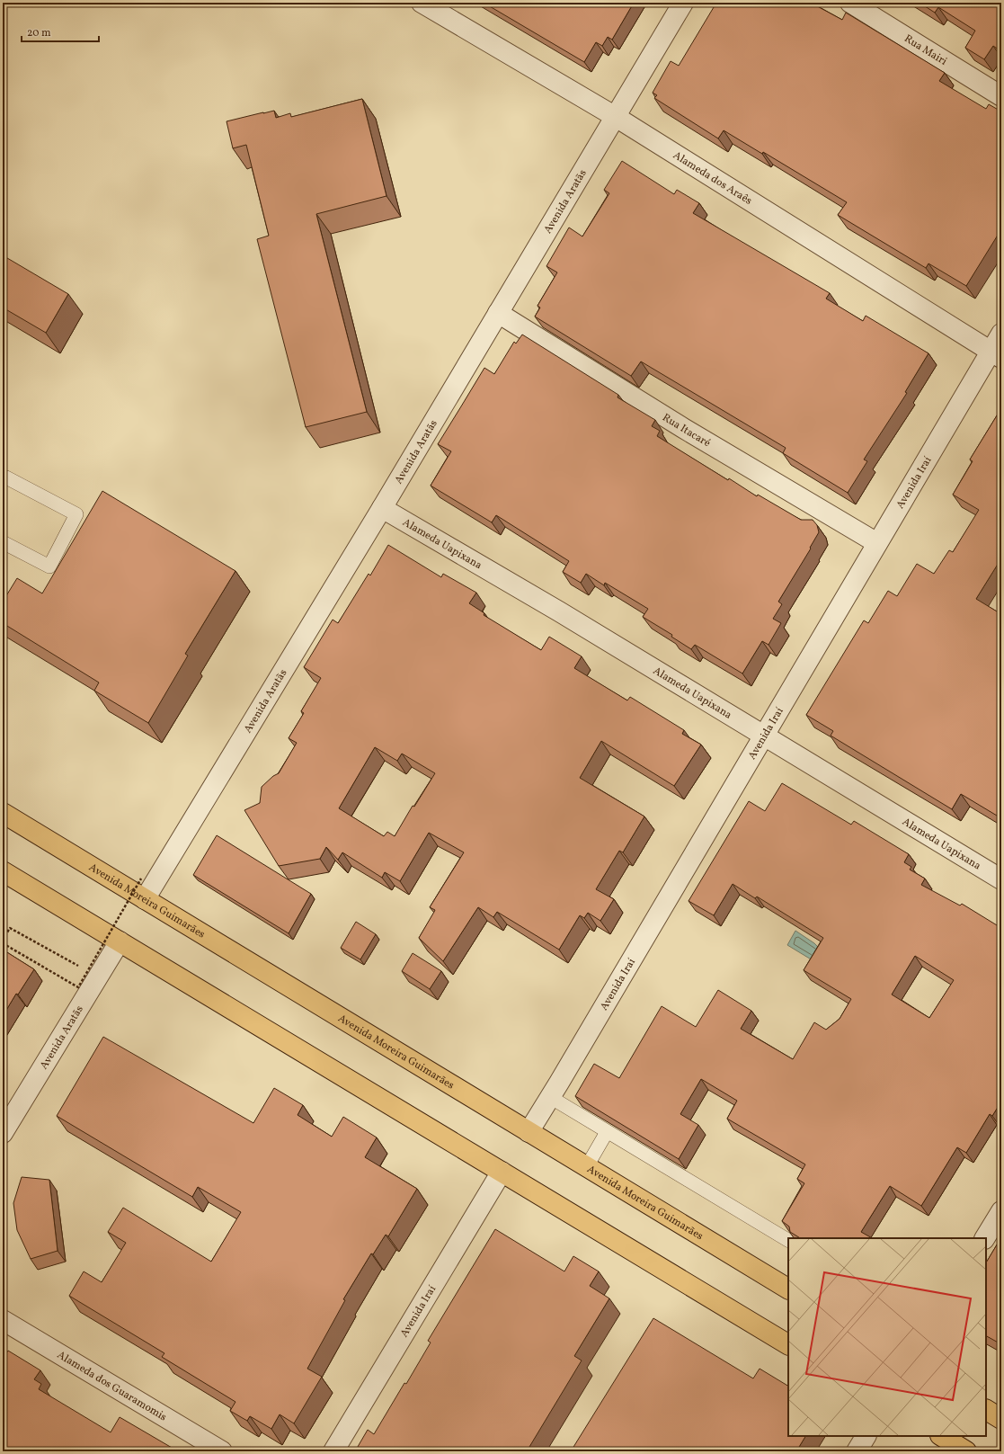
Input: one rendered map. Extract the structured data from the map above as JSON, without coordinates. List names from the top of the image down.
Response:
{
  "streets": {
    "highway": ["Avenida Moreira Guimarães"],
    "street": [
      "Rua Mairi",
      "Alameda dos Araês",
      "Avenida Aratãs",
      "Rua Itacaré",
      "Avenida Iraí",
      "Alameda Uapixana",
      "Alameda dos Guaramomis"
    ]
  },
  "crossings": [
    ["Alameda dos Araês", "Avenida Aratãs"],
    ["Alameda dos Araês", "Avenida Iraí"],
    ["Avenida Aratãs", "Rua Itacaré"],
    ["Avenida Aratãs", "Alameda Uapixana"],
    ["Avenida Aratãs", "Avenida Moreira Guimarães"],
    ["Rua Itacaré", "Avenida Iraí"],
    ["Avenida Iraí", "Alameda Uapixana"],
    ["Avenida Iraí", "Avenida Moreira Guimarães"]
  ],
  "scale_bar": "20 m"
}
